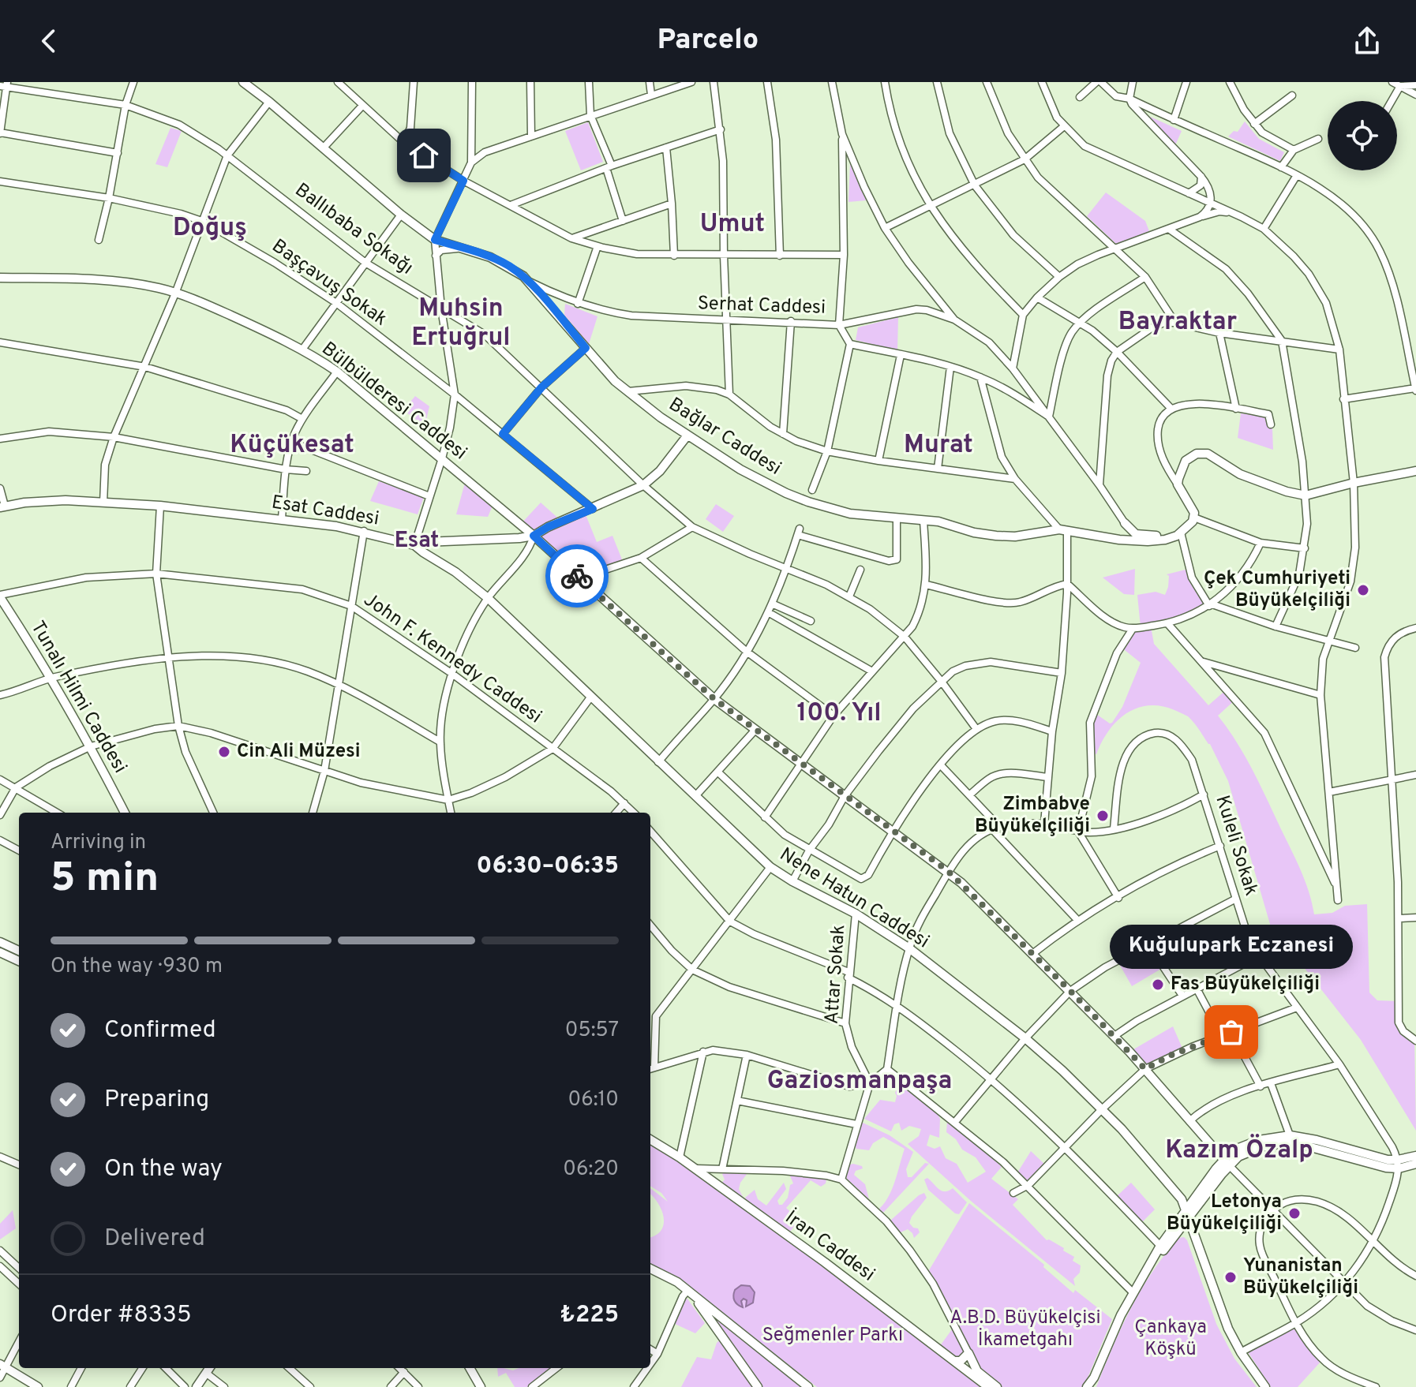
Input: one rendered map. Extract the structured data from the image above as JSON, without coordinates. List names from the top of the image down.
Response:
{
  "streets": {
    "main road": [
      "Bülbülderesi Caddesi",
      "Bağlar Caddesi",
      "Esat Caddesi",
      "Tunalı Hilmi Caddesi",
      "Nene Hatun Caddesi",
      "İran Caddesi"
    ],
    "street": [
      "Ballıbaba Sokağı",
      "Başçavuş Sokak",
      "Serhat Caddesi",
      "John F. Kennedy Caddesi",
      "Kuleli Sokak",
      "Attar Sokak"
    ]
  },
  "crossings": [
    ["Ballıbaba Sokağı", "Esat Caddesi"],
    ["Başçavuş Sokak", "Esat Caddesi"],
    ["Serhat Caddesi", "Bağlar Caddesi"],
    ["Bülbülderesi Caddesi", "Esat Caddesi"],
    ["Bağlar Caddesi", "Esat Caddesi"],
    ["Esat Caddesi", "Nene Hatun Caddesi"],
    ["John F. Kennedy Caddesi", "Tunalı Hilmi Caddesi"],
    ["Nene Hatun Caddesi", "Attar Sokak"]
  ],
  "districts": [
    "Umut",
    "Doğuş",
    "Muhsin Ertuğrul",
    "Bayraktar",
    "Küçükesat",
    "Murat",
    "Esat",
    "100. Yıl",
    "Gaziosmanpaşa",
    "Kazım Özalp"
  ],
  "parks": ["A.B.D. Büyükelçisi İkametgahı", "Çankaya Köşkü", "Seğmenler Parkı"],
  "places": [
    "Çek Cumhuriyeti Büyükelçiliği",
    "Cin Ali Müzesi",
    "Zimbabve Büyükelçiliği",
    "Fas Büyükelçiliği",
    "Kuğulupark Eczanesi",
    "Letonya Büyükelçiliği",
    "Yunanistan Büyükelçiliği"
  ],
  "page": {
    "header": "Parcelo",
    "heading": ["5 min", "Arriving in", "06:30–06:35"],
    "panel": ["Order #8335", "₺225"],
    "bar": "On the way · 930 m",
    "bubble": "Kuğulupark Eczanesi",
    "list": [
      ["Confirmed", "05:57"],
      ["Preparing", "06:10"],
      ["On the way", "06:20"],
      "Delivered"
    ]
  }
}
